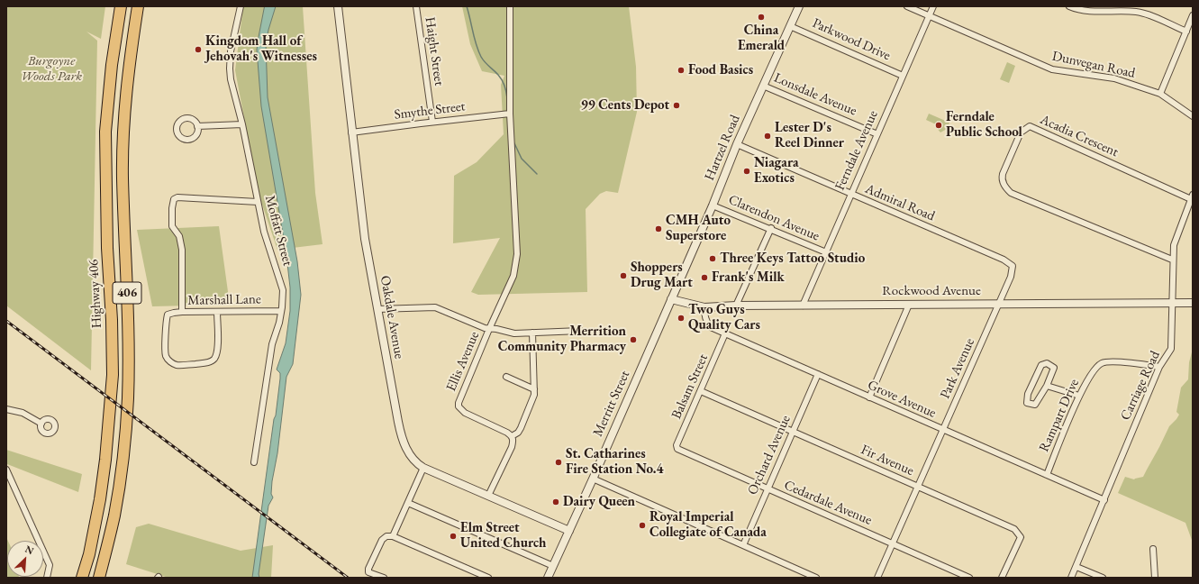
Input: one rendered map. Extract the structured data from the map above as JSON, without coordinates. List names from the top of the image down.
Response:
{
  "streets": {
    "highway": ["406", "Highway 406"],
    "street": [
      "Parkwood Drive",
      "Haight Street",
      "Dunvegan Road",
      "Lonsdale Avenue",
      "Smythe Street",
      "Acadia Crescent",
      "Hartzel Road",
      "Ferndale Avenue",
      "Admiral Road",
      "Clarendon Avenue",
      "Moffatt Street",
      "Rockwood Avenue",
      "Marshall Lane",
      "Oakdale Avenue",
      "Ellis Avenue",
      "Park Avenue",
      "Carriage Road",
      "Balsam Street",
      "Grove Avenue",
      "Merritt Street",
      "Rampart Drive",
      "Orchard Avenue",
      "Fir Avenue",
      "Cedardale Avenue"
    ]
  },
  "crossings": [
    ["Parkwood Drive", "Hartzel Road"],
    ["Parkwood Drive", "Ferndale Avenue"],
    ["Haight Street", "Smythe Street"],
    ["Dunvegan Road", "Ferndale Avenue"],
    ["Lonsdale Avenue", "Hartzel Road"],
    ["Lonsdale Avenue", "Ferndale Avenue"],
    ["Smythe Street", "Oakdale Avenue"],
    ["Acadia Crescent", "Carriage Road"],
    ["Hartzel Road", "Admiral Road"],
    ["Hartzel Road", "Clarendon Avenue"],
    ["Hartzel Road", "Rockwood Avenue"],
    ["Hartzel Road", "Merritt Street"],
    ["Ferndale Avenue", "Admiral Road"],
    ["Ferndale Avenue", "Clarendon Avenue"],
    ["Ferndale Avenue", "Rockwood Avenue"],
    ["Admiral Road", "Park Avenue"],
    ["Moffatt Street", "Marshall Lane"],
    ["Rockwood Avenue", "Park Avenue"],
    ["Rockwood Avenue", "Carriage Road"],
    ["Rockwood Avenue", "Grove Avenue"],
    ["Rockwood Avenue", "Merritt Street"],
    ["Oakdale Avenue", "Merritt Street"],
    ["Park Avenue", "Grove Avenue"],
    ["Park Avenue", "Fir Avenue"],
    ["Park Avenue", "Cedardale Avenue"],
    ["Carriage Road", "Grove Avenue"],
    ["Carriage Road", "Rampart Drive"],
    ["Balsam Street", "Grove Avenue"],
    ["Balsam Street", "Fir Avenue"],
    ["Balsam Street", "Cedardale Avenue"],
    ["Grove Avenue", "Rampart Drive"],
    ["Grove Avenue", "Orchard Avenue"],
    ["Orchard Avenue", "Fir Avenue"],
    ["Orchard Avenue", "Cedardale Avenue"]
  ],
  "parks": ["Burgoyne Woods Park"],
  "places": [
    "China Emerald",
    "Kingdom Hall of Jehovah's Witnesses",
    "Food Basics",
    "99 Cents Depot",
    "Ferndale Public School",
    "Lester D's Reel Dinner",
    "Niagara Exotics",
    "CMH Auto Superstore",
    "Three Keys Tattoo Studio",
    "Shoppers Drug Mart",
    "Frank's Milk",
    "Two Guys Quality Cars",
    "Merrition Community Pharmacy",
    "St. Catharines Fire Station No.4",
    "Dairy Queen",
    "Royal Imperial Collegiate of Canada",
    "Elm Street United Church"
  ],
  "north": "top right"
}
